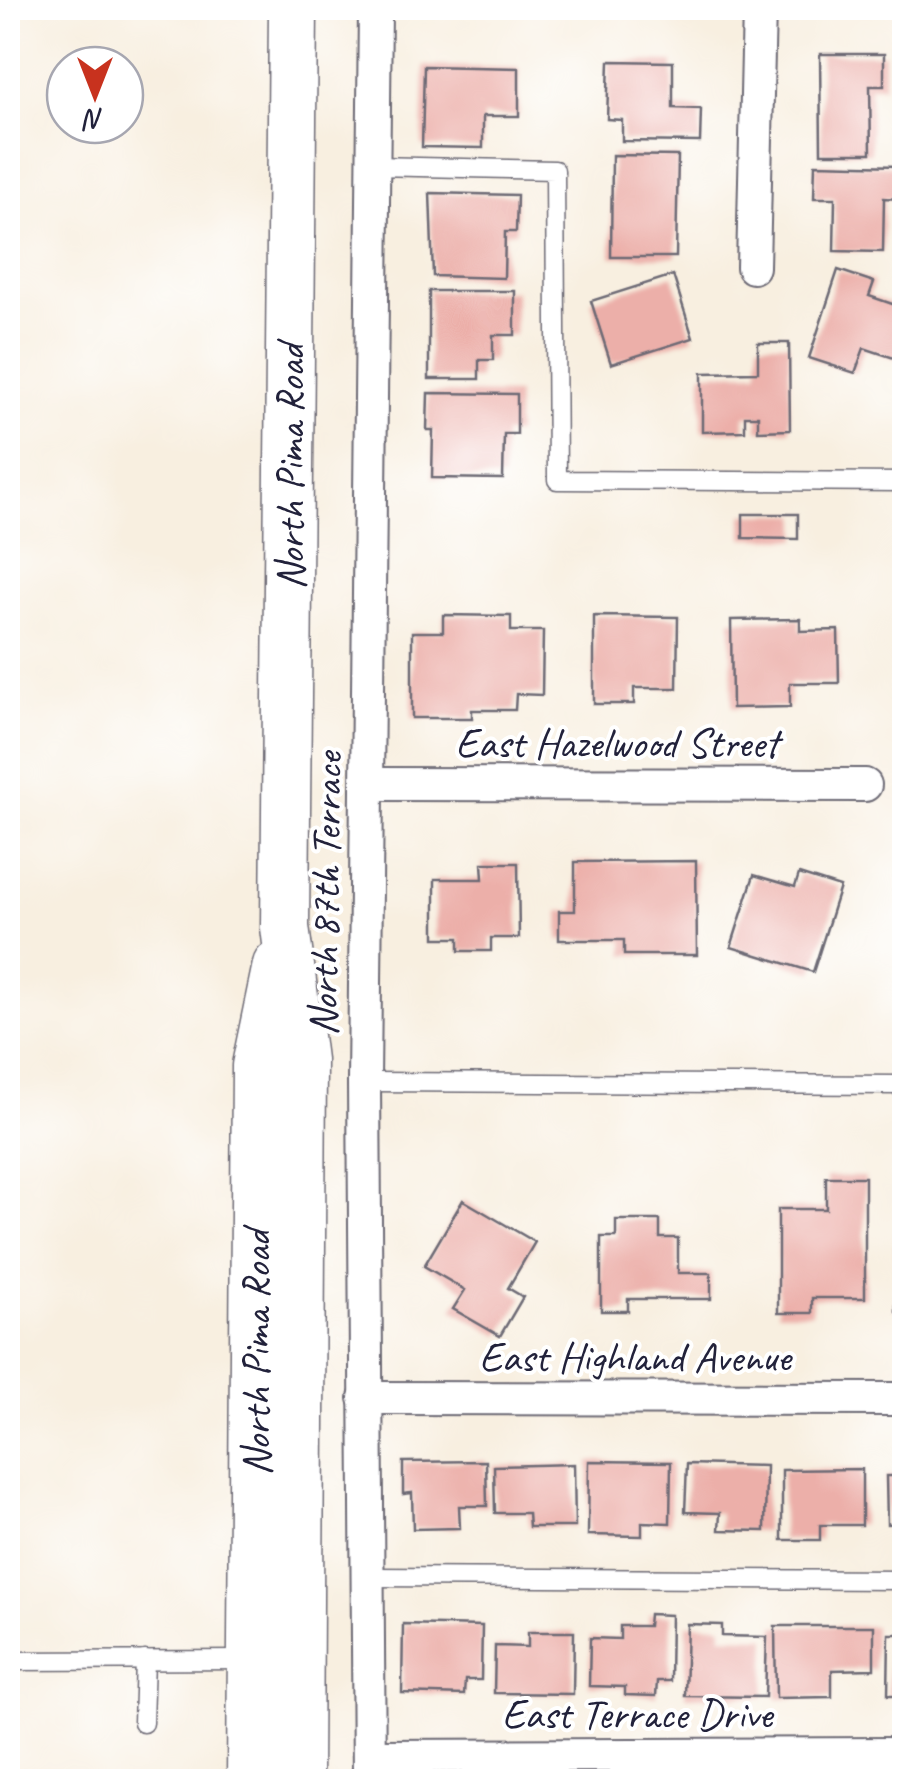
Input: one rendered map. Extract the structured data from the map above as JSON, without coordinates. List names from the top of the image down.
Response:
{
  "streets": {
    "main road": ["North Pima Road"],
    "street": [
      "East Hazelwood Street",
      "North 87th Terrace",
      "East Highland Avenue",
      "East Terrace Drive"
    ]
  },
  "crossings": [
    ["East Hazelwood Street", "North 87th Terrace"],
    ["North 87th Terrace", "East Highland Avenue"],
    ["North 87th Terrace", "East Terrace Drive"]
  ],
  "north": "bottom"
}
